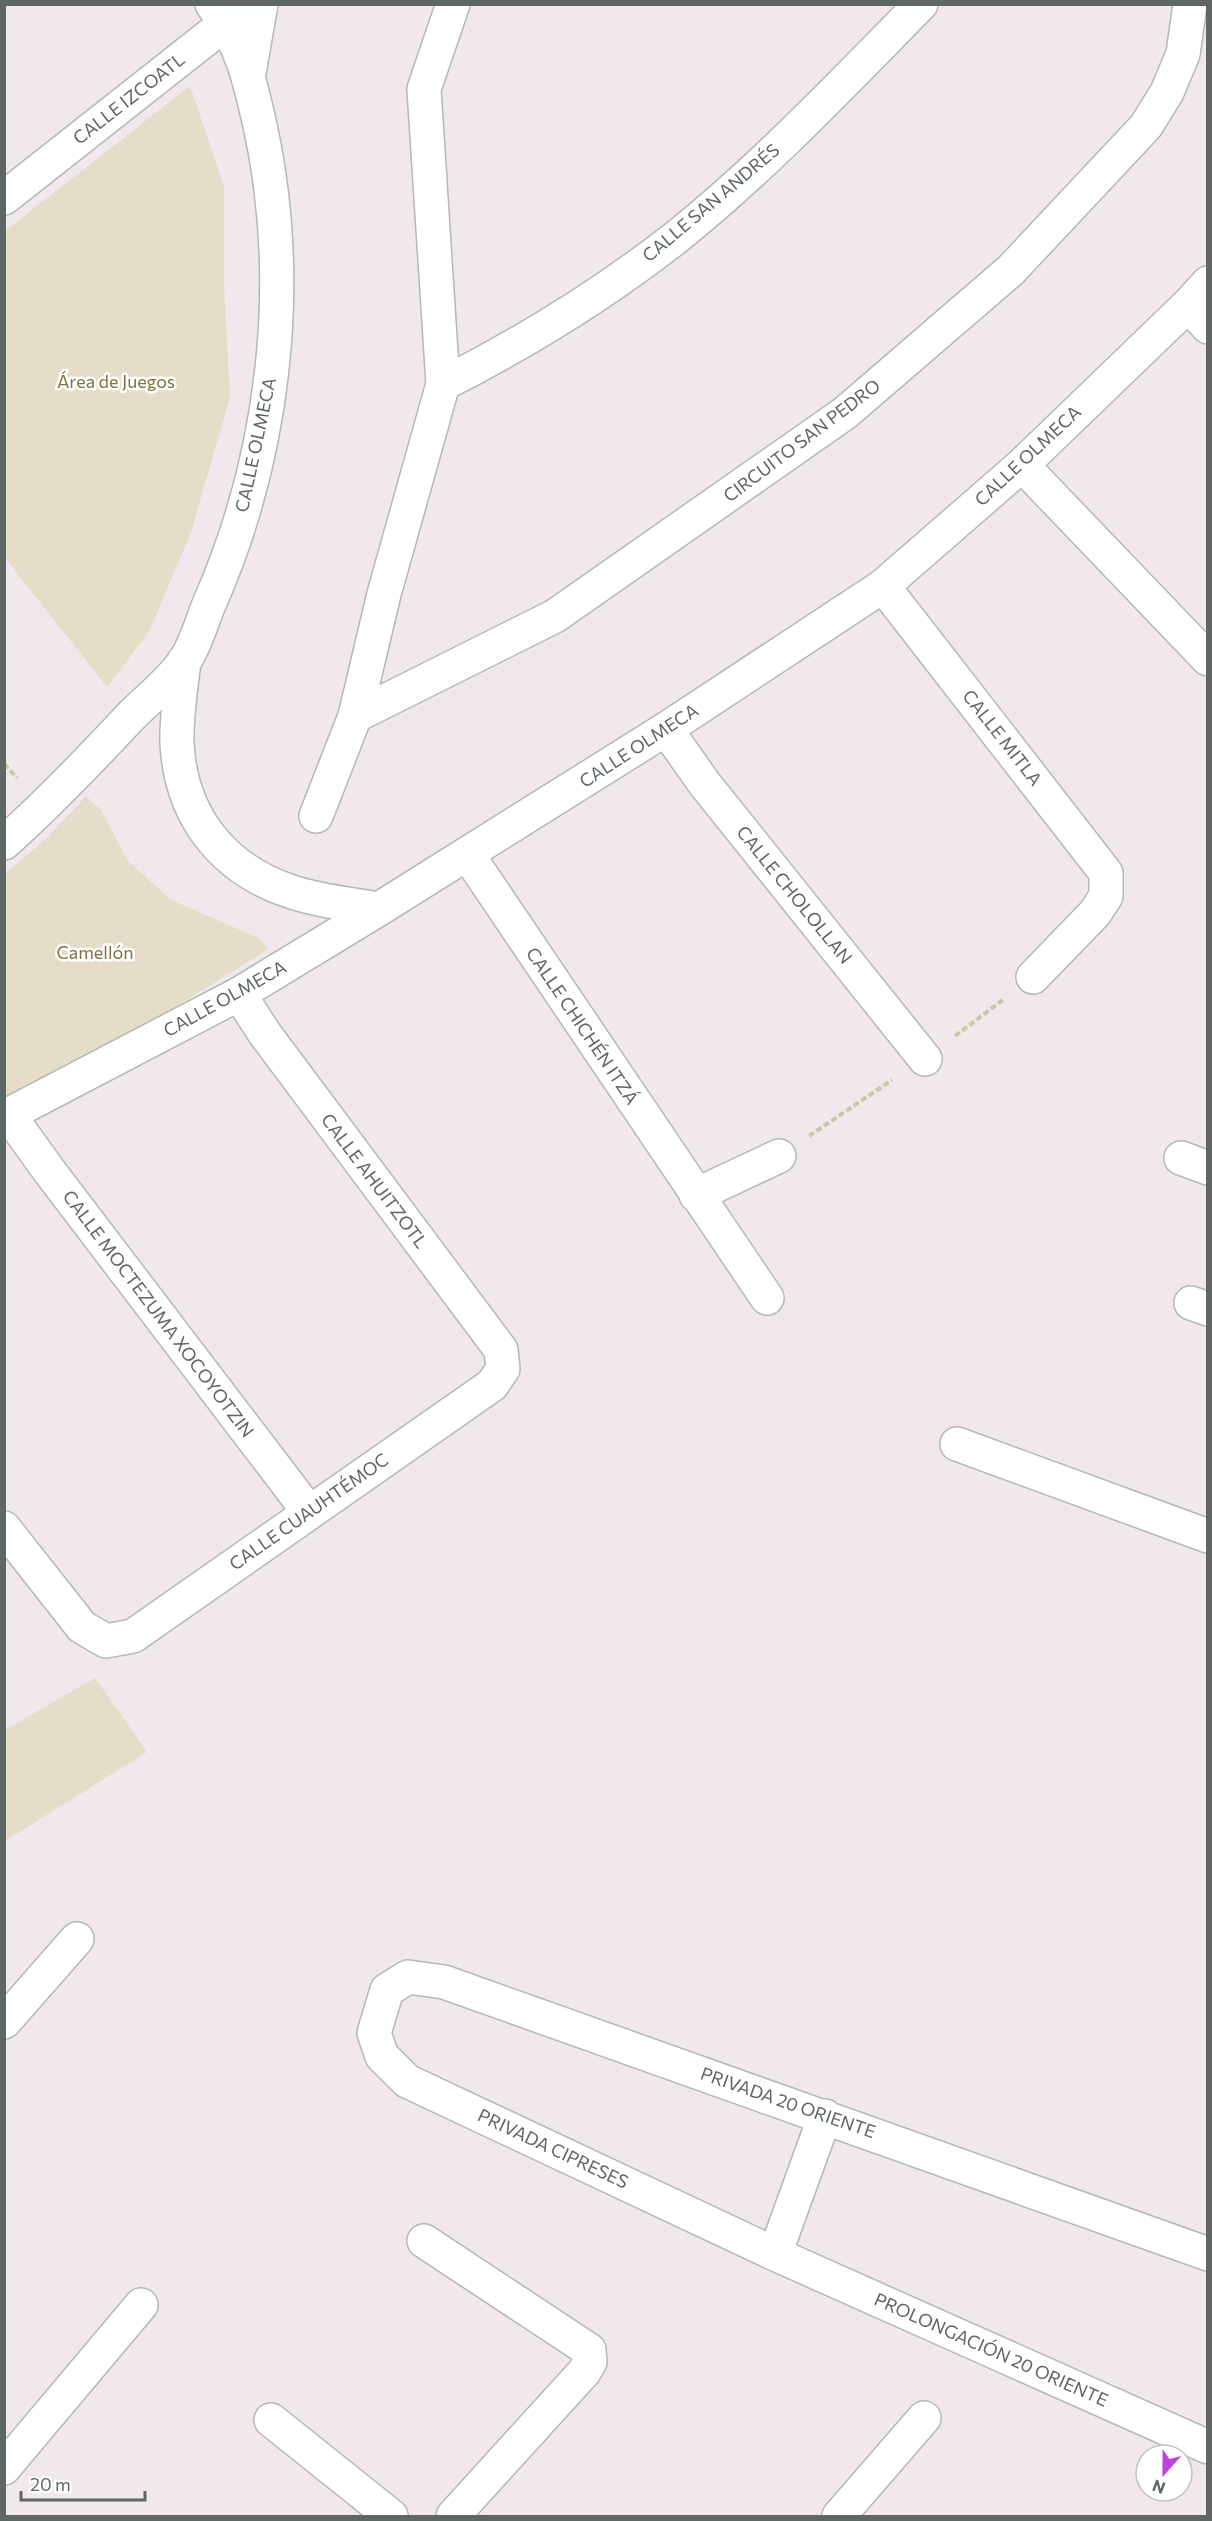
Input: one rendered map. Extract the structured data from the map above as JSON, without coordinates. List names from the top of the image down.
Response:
{
  "streets": {
    "street": [
      "CALLE IZCOATL",
      "CALLE SAN ANDRÉS",
      "CIRCUITO SAN PEDRO",
      "CALLE OLMECA",
      "CALLE MITLA",
      "CALLE CHOLOLLAN",
      "CALLE CHICHÉN ITZÁ",
      "CALLE AHUITZOTL",
      "CALLE MOCTEZUMA XOCOYOTZIN",
      "CALLE CUAUHTÉMOC",
      "PRIVADA 20 ORIENTE",
      "PRIVADA CIPRESES",
      "PROLONGACIÓN 20 ORIENTE"
    ]
  },
  "crossings": [
    ["CALLE OLMECA", "CALLE MITLA"],
    ["CALLE OLMECA", "CALLE CHOLOLLAN"],
    ["CALLE OLMECA", "CALLE CHICHÉN ITZÁ"],
    ["CALLE OLMECA", "CALLE AHUITZOTL"],
    ["CALLE OLMECA", "CALLE MOCTEZUMA XOCOYOTZIN"],
    ["CALLE AHUITZOTL", "CALLE CUAUHTÉMOC"],
    ["CALLE MOCTEZUMA XOCOYOTZIN", "CALLE CUAUHTÉMOC"],
    ["PRIVADA 20 ORIENTE", "PRIVADA CIPRESES"],
    ["PRIVADA CIPRESES", "PROLONGACIÓN 20 ORIENTE"]
  ],
  "parks": ["Área de Juegos", "Camellón"],
  "scale_bar": "20 m",
  "north": "bottom"
}
